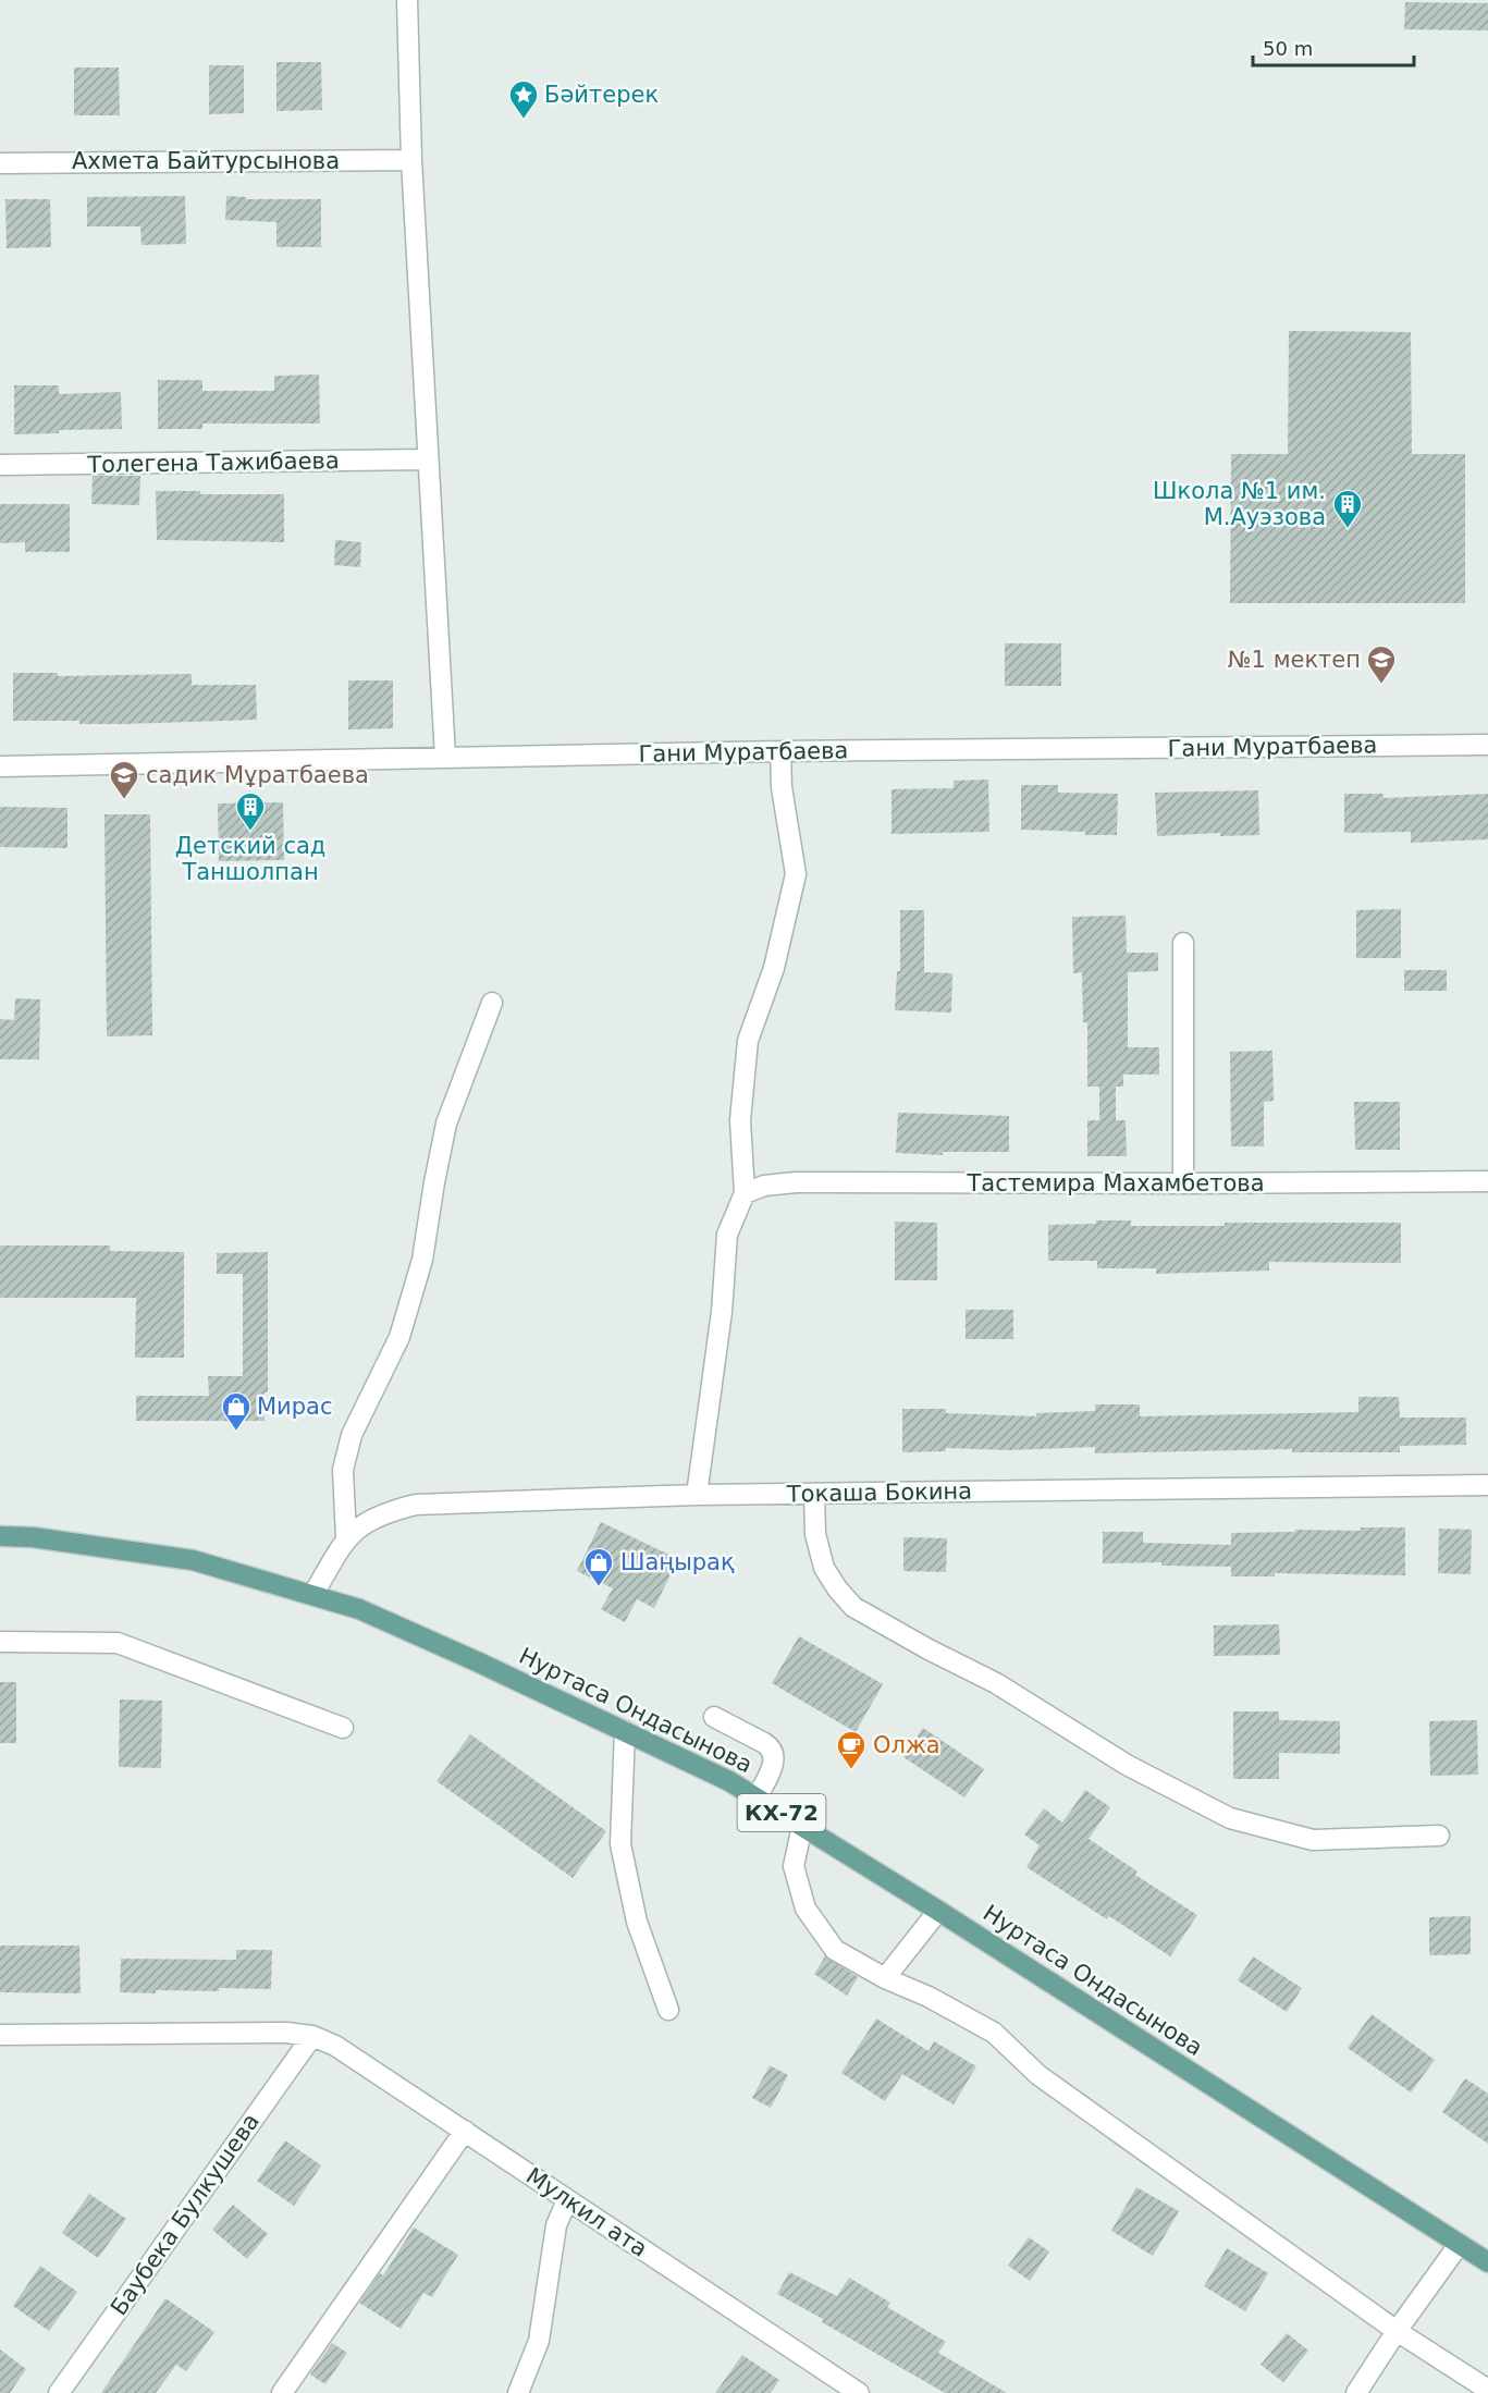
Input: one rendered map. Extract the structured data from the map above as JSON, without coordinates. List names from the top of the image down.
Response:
{
  "streets": {
    "main road": ["Нуртаса Ондасынова", "КХ-72"],
    "street": [
      "Ахмета Байтурсынова",
      "Толегена Тажибаева",
      "Гани Муратбаева",
      "Тастемира Махамбетова",
      "Токаша Бокина",
      "Мулкил ата",
      "Баубека Булкушева"
    ]
  },
  "crossings": [
    ["Токаша Бокина", "Нуртаса Ондасынова"],
    ["Мулкил ата", "Баубека Булкушева"]
  ],
  "places": {
    "place": ["Бәйтерек"],
    "building": ["Школа №1 им. М.Ауэзова", "Детский сад Таншолпан"],
    "school or university": ["№1 мектеп", "садик Мұратбаева"],
    "shop": ["Мирас", "Шаңырақ"],
    "cafe": ["Олжа"]
  },
  "scale_bar": "50 m"
}
